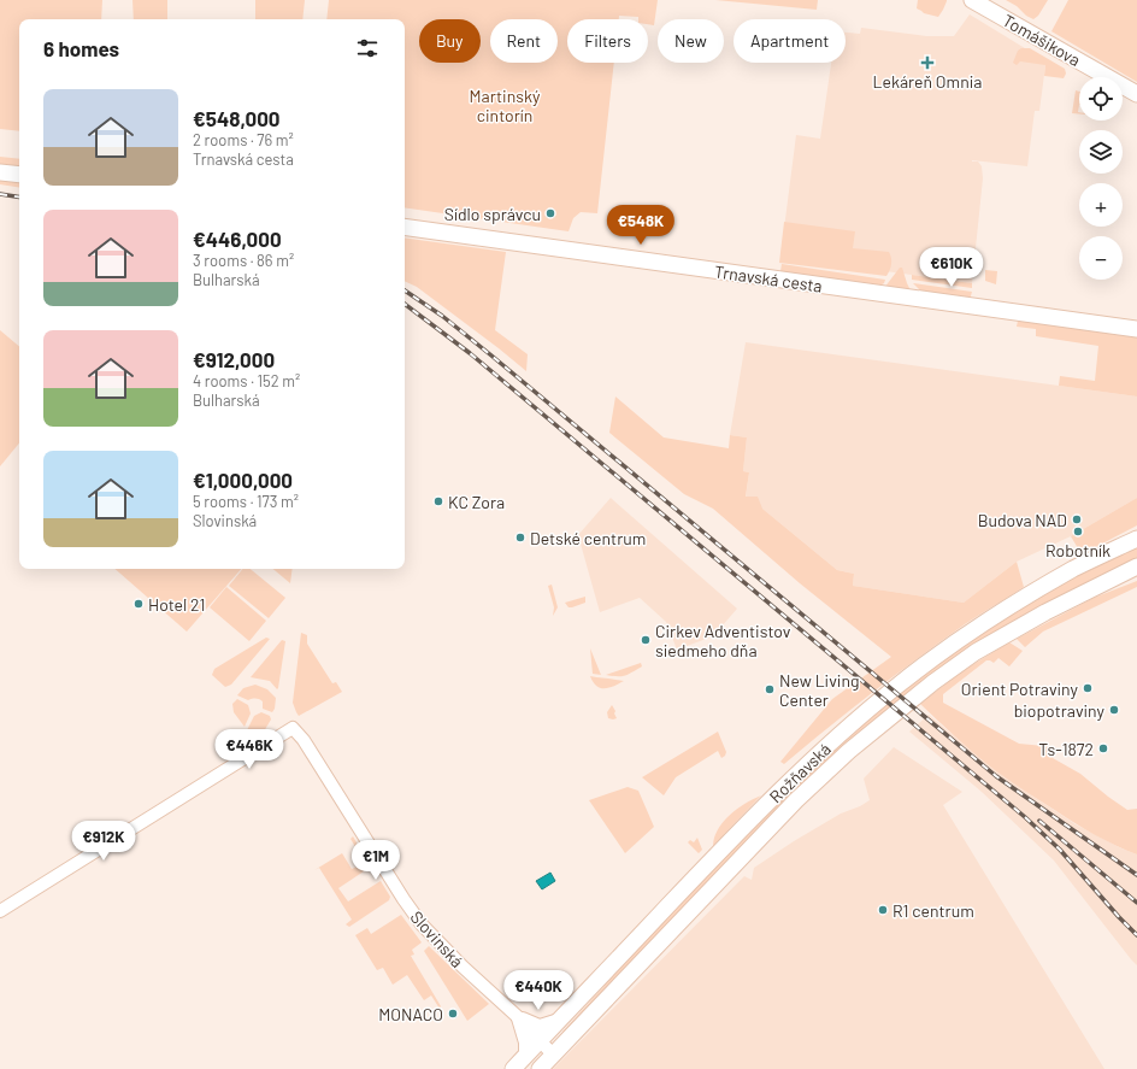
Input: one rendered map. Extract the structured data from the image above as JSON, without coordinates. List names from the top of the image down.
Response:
{
  "streets": {
    "main road": ["Tomášikova", "Trnavská cesta", "Rožňavská"],
    "street": ["Slovinská"]
  },
  "crossings": [
    ["Rožňavská", "Slovinská"]
  ],
  "parks": ["Martinský cintorín"],
  "places": {
    "health": ["Lekáreň Omnia"],
    "other": [
      "Sídlo správcu",
      "KC Zora",
      "Budova NAD",
      "Robotník",
      "Detské centrum",
      "Hotel 21",
      "Cirkev Adventistov siedmeho dňa",
      "Orient Potraviny",
      "New Living Center",
      "biopotraviny",
      "Ts-1872",
      "R1 centrum",
      "MONACO"
    ]
  },
  "page": {
    "chip": [
      "Buy",
      "Rent",
      "Filters",
      "New",
      "Apartment"
    ],
    "heading": "6 homes",
    "map_buttons": ["+", "−"],
    "list": [
      {
        "name": "€548,000",
        "note": "2 rooms · 76 m² · Trnavská cesta"
      },
      {
        "name": "€446,000",
        "note": "3 rooms · 86 m² · Bulharská"
      },
      {
        "name": "€912,000",
        "note": "4 rooms · 152 m² · Bulharská"
      },
      {
        "name": "€1,000,000",
        "note": "5 rooms · 173 m² · Slovinská"
      }
    ],
    "price": [
      "€548K",
      "€610K",
      "€446K",
      "€912K",
      "€1M",
      "€440K"
    ]
  }
}
